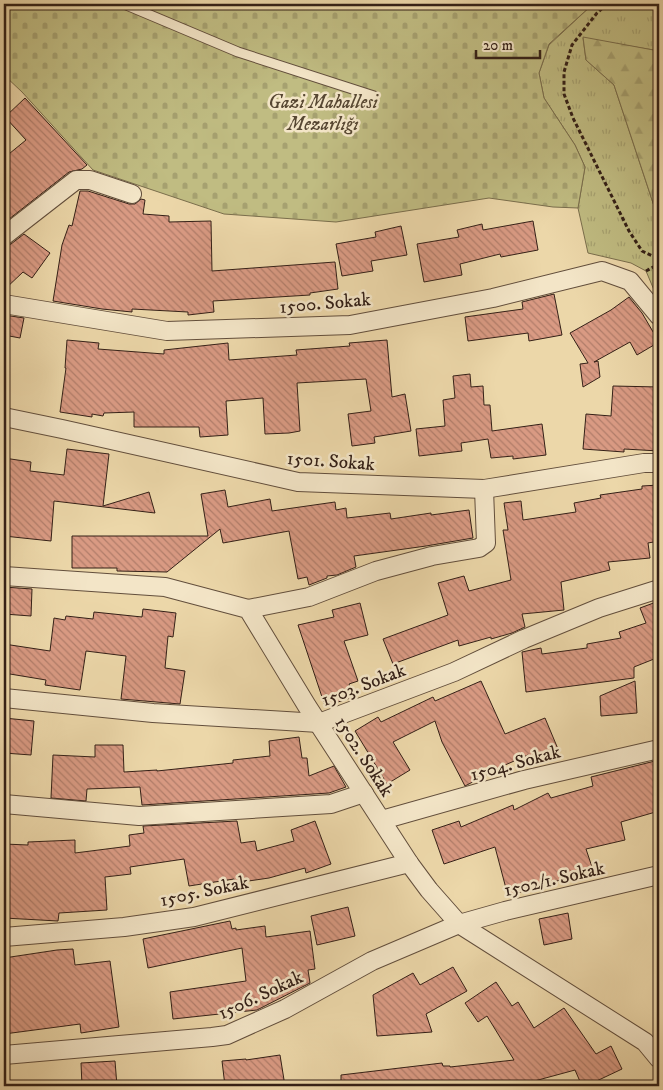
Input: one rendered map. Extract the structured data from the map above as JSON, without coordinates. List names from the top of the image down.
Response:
{
  "streets": {
    "street": [
      "1500. Sokak",
      "1501. Sokak",
      "1503. Sokak",
      "1502. Sokak",
      "1504. Sokak",
      "1502/1. Sokak",
      "1505. Sokak",
      "1506. Sokak"
    ]
  },
  "crossings": [
    ["1503. Sokak", "1502. Sokak"],
    ["1502. Sokak", "1504. Sokak"],
    ["1502. Sokak", "1502/1. Sokak"],
    ["1502. Sokak", "1505. Sokak"],
    ["1502. Sokak", "1506. Sokak"],
    ["1502/1. Sokak", "1506. Sokak"]
  ],
  "parks": ["Gazi Mahallesi Mezarlığı"],
  "scale_bar": "20 m"
}
